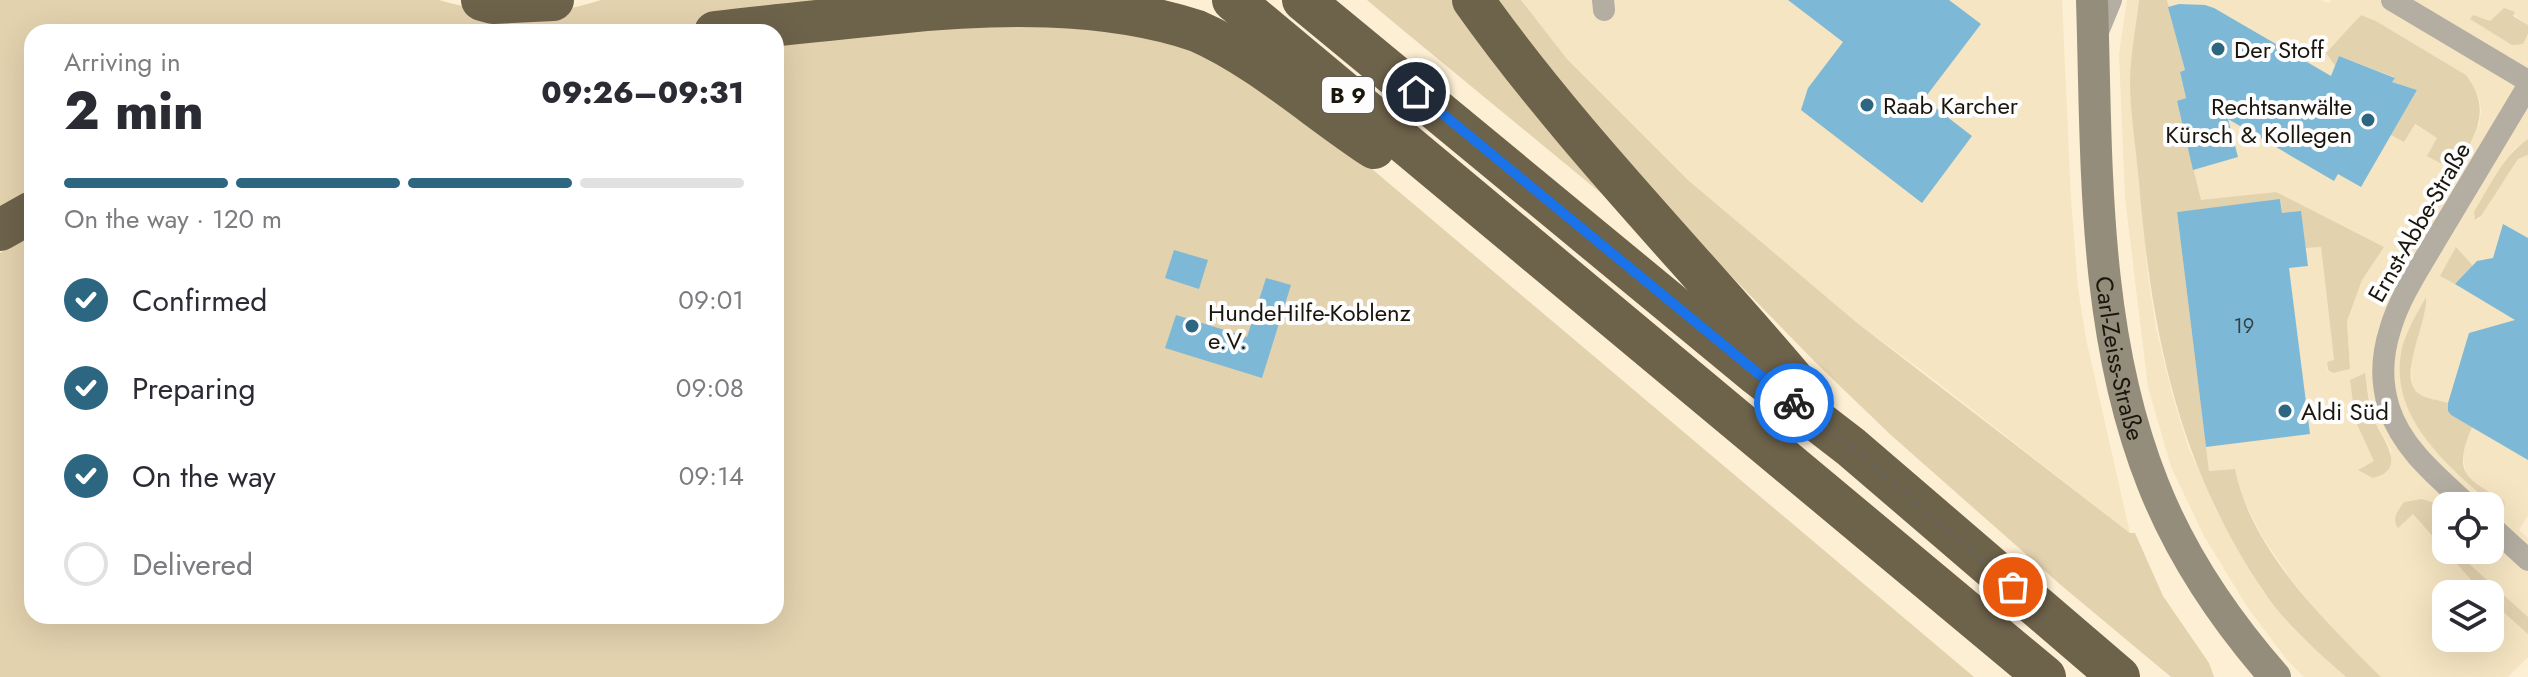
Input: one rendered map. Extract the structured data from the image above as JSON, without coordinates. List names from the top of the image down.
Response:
{
  "streets": {
    "highway": ["B 9"],
    "main road": ["Carl-Zeiss-Straße"],
    "street": ["Ernst-Abbe-Straße"]
  },
  "places": [
    "Der Stoff",
    "Raab Karcher",
    "Rechtsanwälte Kürsch & Kollegen",
    "HundeHilfe-Koblenz e.V.",
    "Aldi Süd"
  ],
  "house_numbers": ["19"],
  "page": {
    "heading": ["2 min", "Arriving in", "09:26–09:31"],
    "bar": "On the way · 120 m",
    "list": [
      ["Confirmed", "09:01"],
      ["Preparing", "09:08"],
      ["On the way", "09:14"],
      "Delivered"
    ]
  }
}
